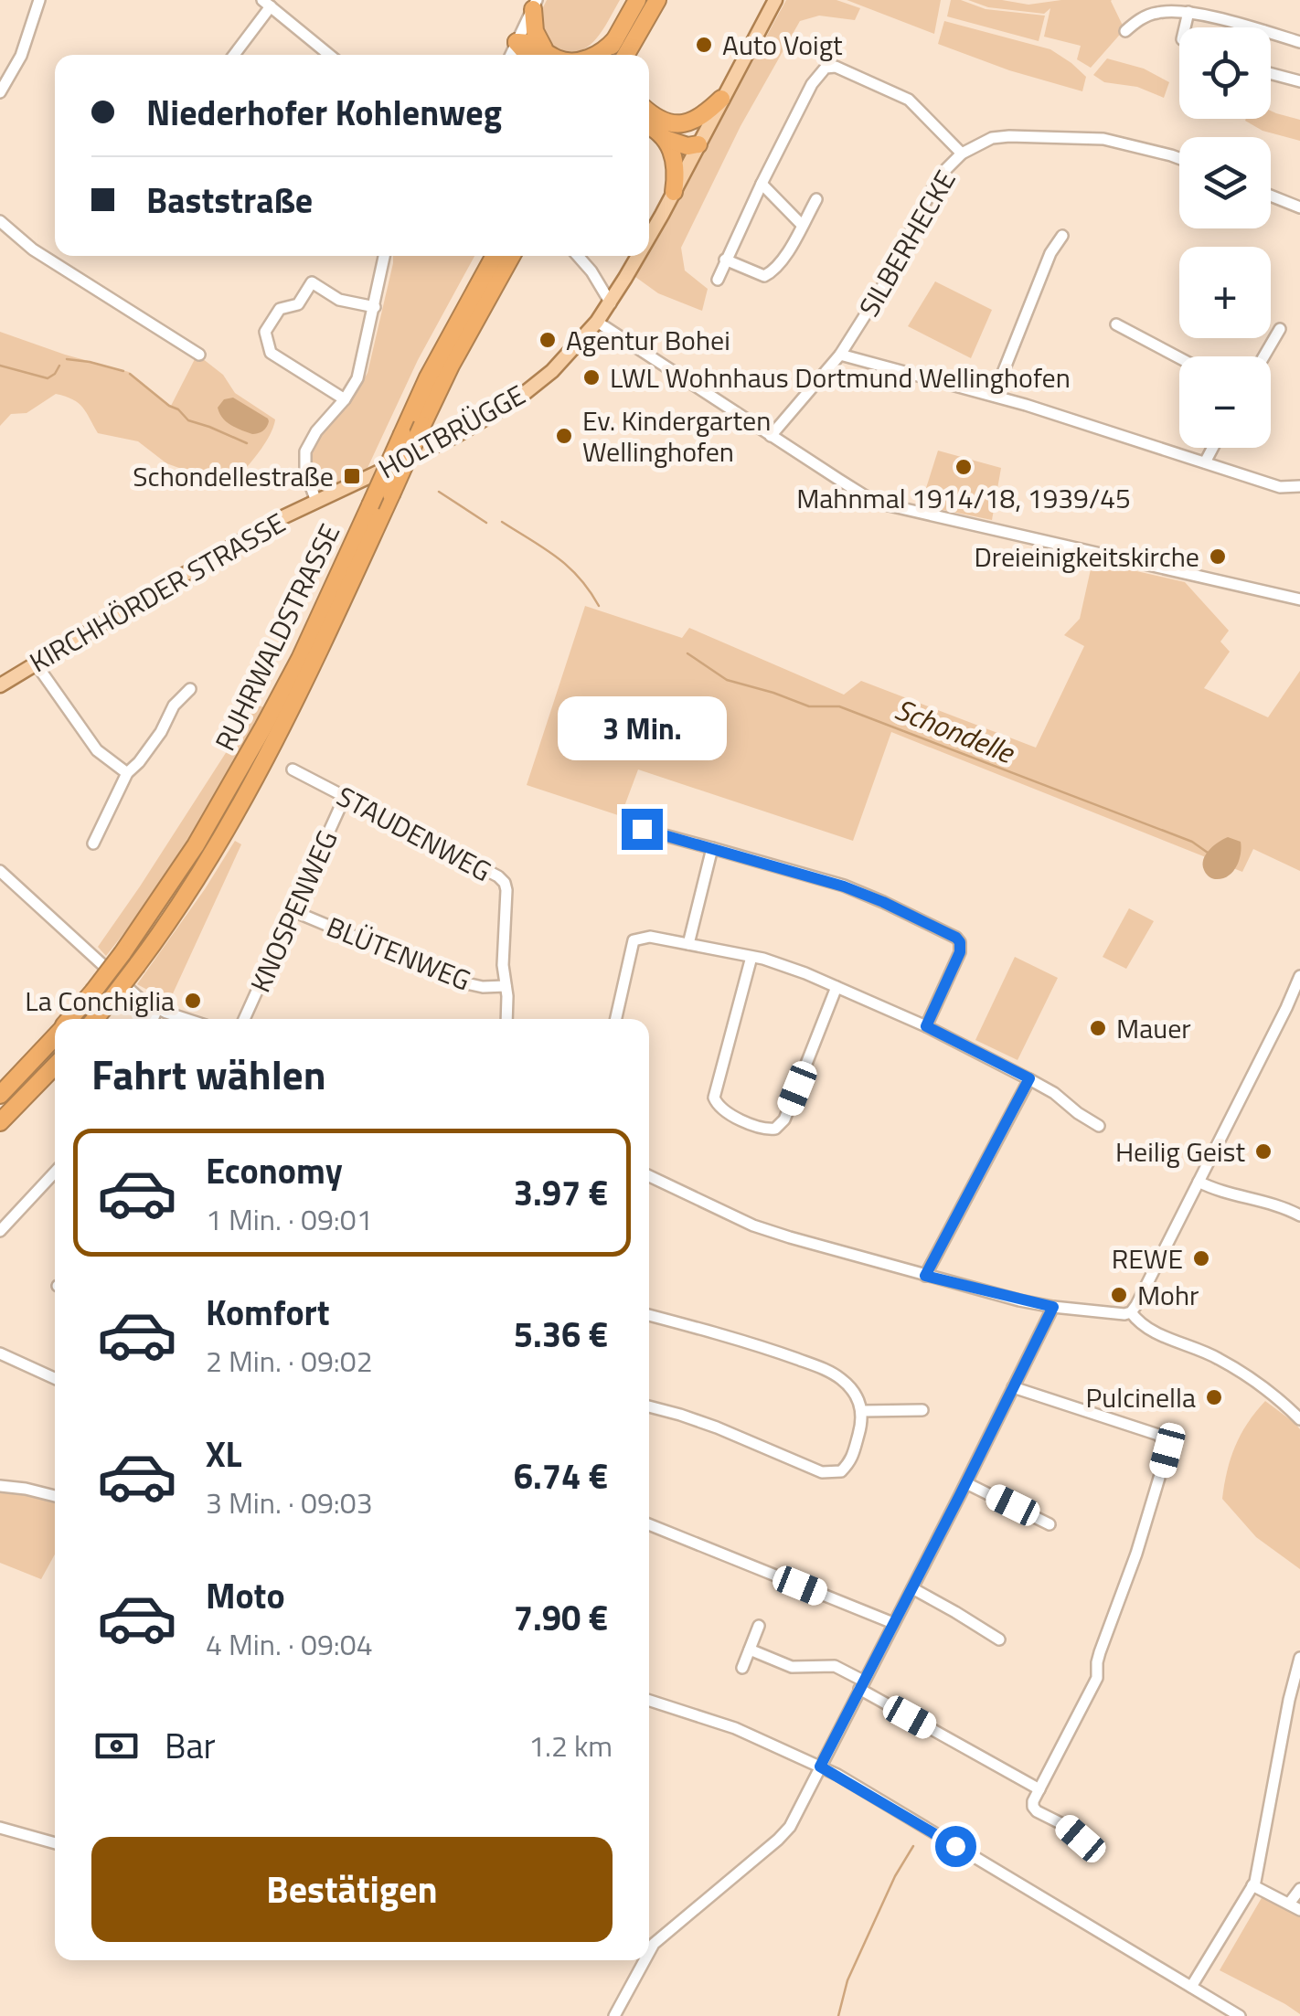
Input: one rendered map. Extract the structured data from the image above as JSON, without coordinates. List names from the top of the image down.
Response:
{
  "streets": {
    "highway": ["RUHRWALDSTRASSE"],
    "main road": ["HOLTBRÜGGE", "KIRCHHÖRDER STRASSE"],
    "street": [
      "SILBERHECKE",
      "STAUDENWEG",
      "KNOSPENWEG",
      "BLÜTENWEG"
    ]
  },
  "crossings": [
    ["HOLTBRÜGGE", "KIRCHHÖRDER STRASSE"],
    ["STAUDENWEG", "KNOSPENWEG"],
    ["STAUDENWEG", "BLÜTENWEG"],
    ["KNOSPENWEG", "BLÜTENWEG"]
  ],
  "water": ["Schondelle"],
  "places": {
    "other": [
      "Auto Voigt",
      "Agentur Bohei",
      "LWL Wohnhaus Dortmund Wellinghofen",
      "Ev. Kindergarten Wellinghofen",
      "Mahnmal 1914/18, 1939/45",
      "Dreieinigkeitskirche",
      "La Conchiglia",
      "Mauer",
      "Heilig Geist",
      "REWE",
      "Mohr",
      "Pulcinella"
    ],
    "transit": ["Schondellestraße"]
  },
  "page": {
    "map_buttons": ["+", "−"],
    "banner": ["Niederhofer Kohlenweg", "Baststraße"],
    "bubble": "3 Min.",
    "heading": "Fahrt wählen",
    "list": [
      {
        "name": "Economy",
        "note": "1 Min. · 09:01",
        "value": "3.97 €"
      },
      {
        "name": "Komfort",
        "note": "2 Min. · 09:02",
        "value": "5.36 €"
      },
      {
        "name": "XL",
        "note": "3 Min. · 09:03",
        "value": "6.74 €"
      },
      {
        "name": "Moto",
        "note": "4 Min. · 09:04",
        "value": "7.90 €"
      }
    ],
    "pay": ["Bar", "1.2 km"],
    "buttons": "Bestätigen"
  }
}
